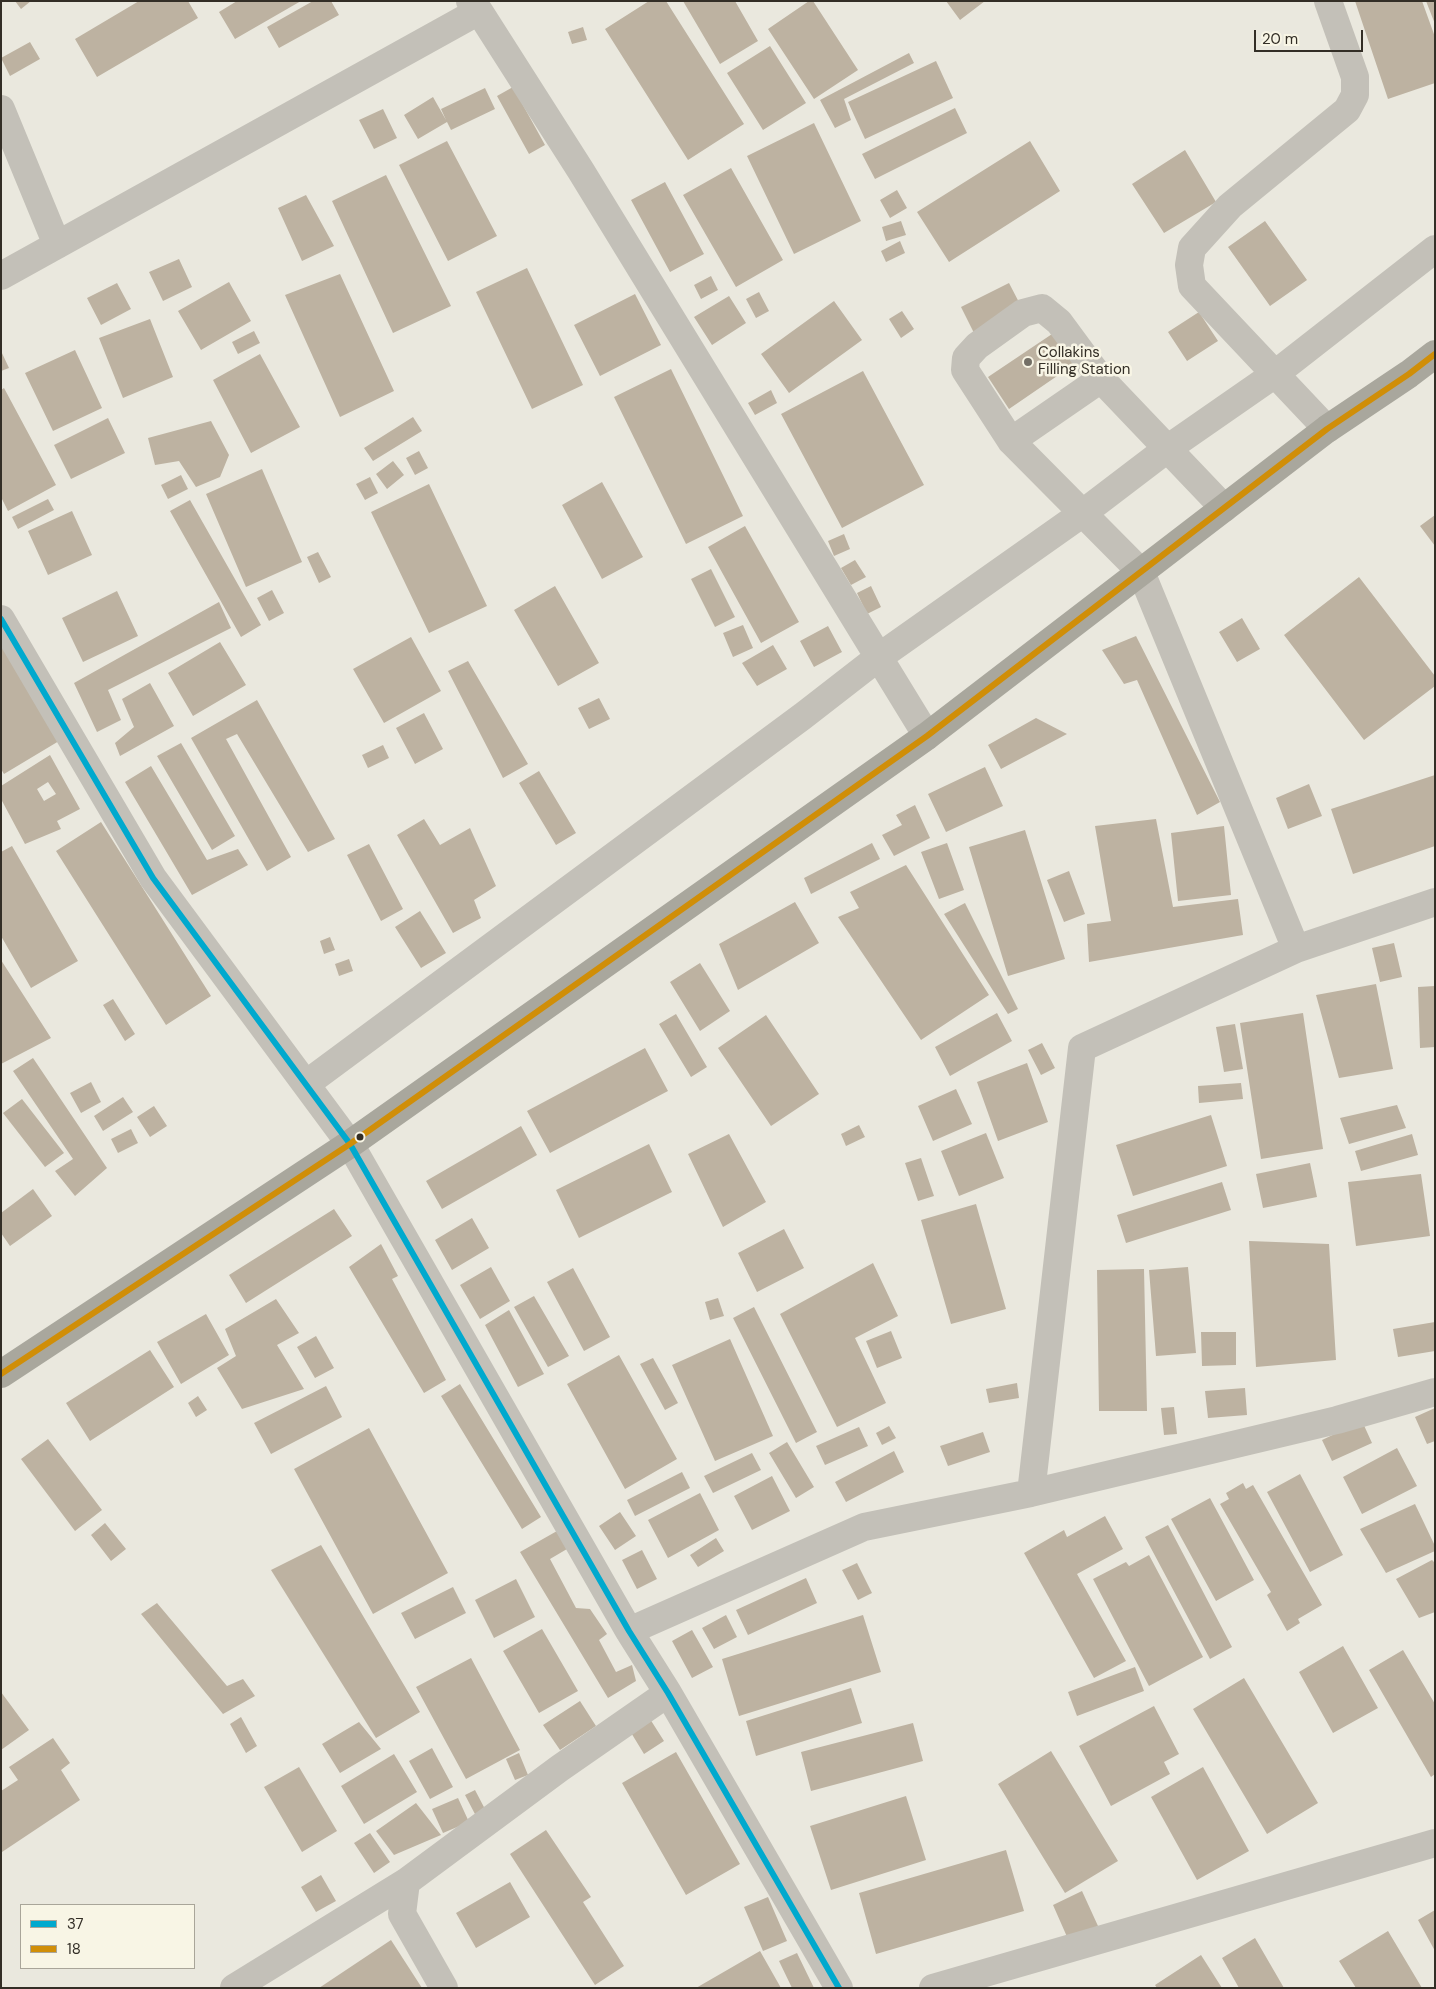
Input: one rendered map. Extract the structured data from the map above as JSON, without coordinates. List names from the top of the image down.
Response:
{
  "places": ["Collakins Filling Station"],
  "lines": ["transit line 18", "transit line 37"],
  "legend": ["37", "18"],
  "scale_bar": "20 m"
}
